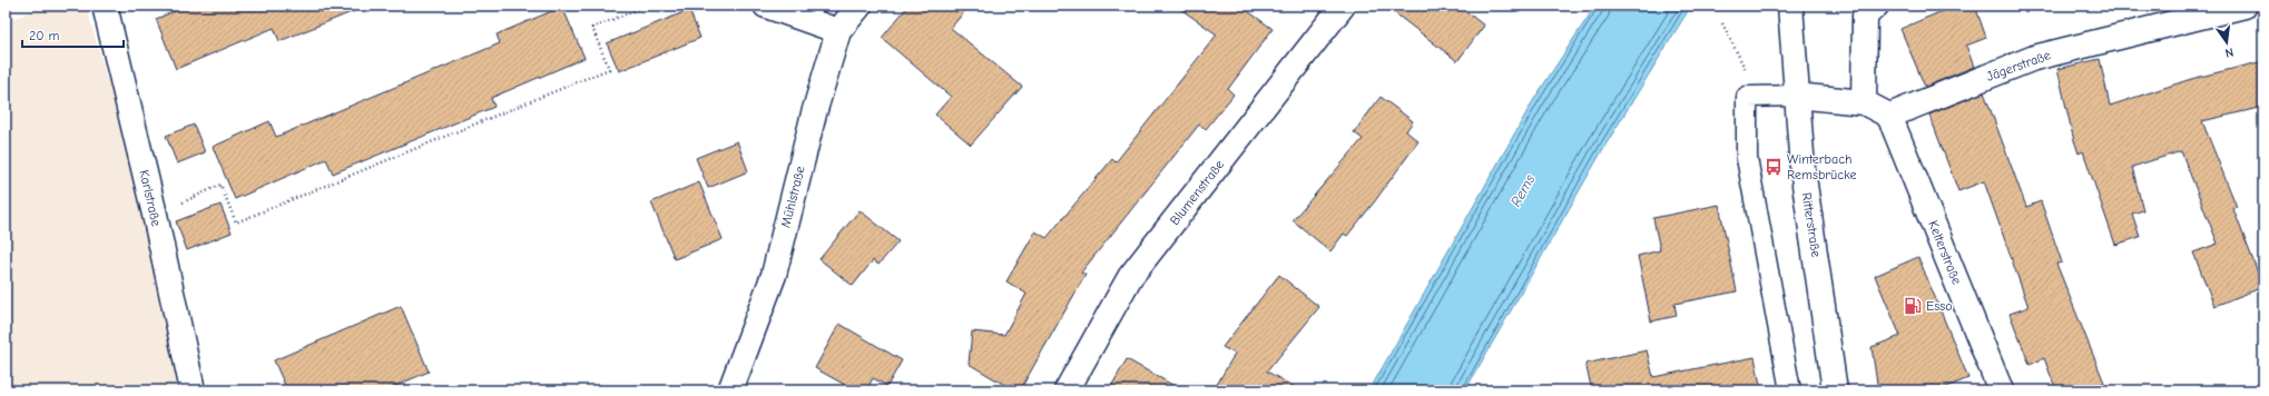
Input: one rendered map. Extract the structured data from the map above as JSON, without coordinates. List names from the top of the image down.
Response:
{
  "streets": {
    "street": [
      "Jägerstraße",
      "Blumenstraße",
      "Mühlstraße",
      "Karlstraße",
      "Ritterstraße",
      "Kelterstraße"
    ]
  },
  "crossings": [
    ["Jägerstraße", "Kelterstraße"]
  ],
  "water": ["Rems"],
  "places": {
    "bus stop": ["Winterbach Remsbrücke"],
    "fuel station": ["Esso"]
  },
  "scale_bar": "20 m",
  "north": "bottom"
}
